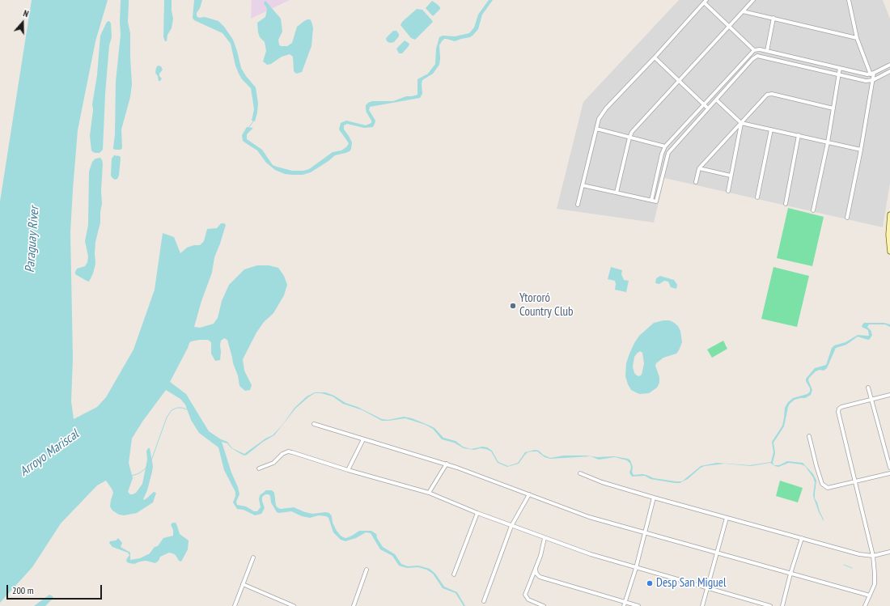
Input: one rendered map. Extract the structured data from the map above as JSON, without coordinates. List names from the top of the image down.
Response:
{
  "water": ["Paraguay River", "Arroyo Mariscal"],
  "places": ["Ytororó Country Club", "Desp San Miguel"],
  "scale_bar": "200 m",
  "north": "top"
}
